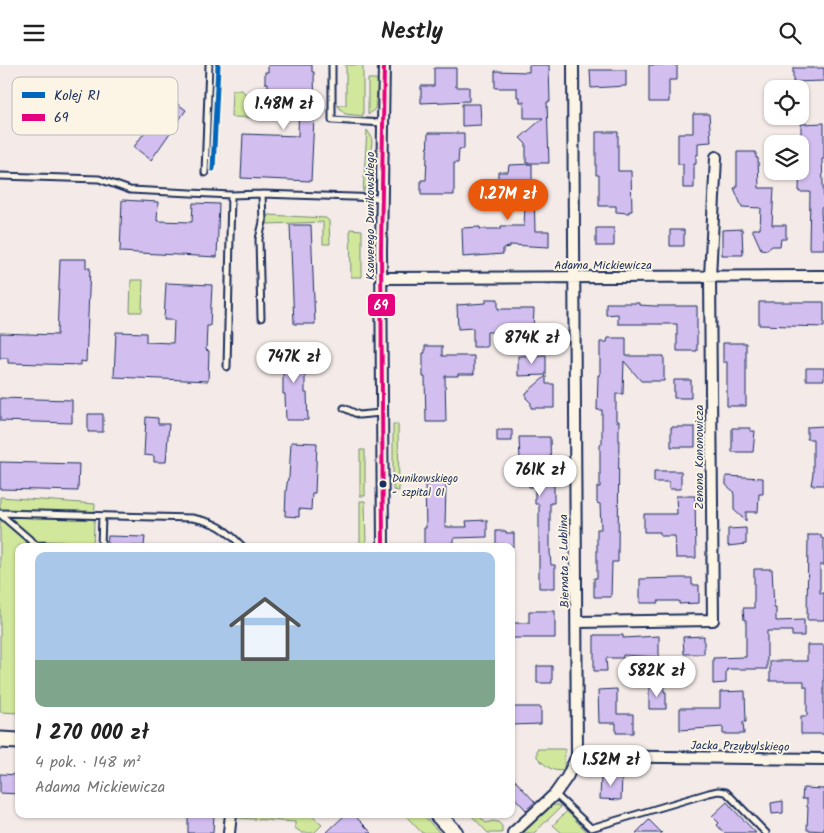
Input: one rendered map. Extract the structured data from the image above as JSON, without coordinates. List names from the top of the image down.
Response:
{
  "streets": {
    "street": [
      "Ksawerego Dunikowskiego",
      "Adama Mickiewicza",
      "Zenona Kononowicza",
      "Biernata z Lublina",
      "Jacka Przybylskiego"
    ]
  },
  "crossings": [
    ["Ksawerego Dunikowskiego", "Adama Mickiewicza"],
    ["Adama Mickiewicza", "Zenona Kononowicza"],
    ["Adama Mickiewicza", "Biernata z Lublina"],
    ["Zenona Kononowicza", "Biernata z Lublina"],
    ["Biernata z Lublina", "Jacka Przybylskiego"]
  ],
  "places": ["Dunikowskiego - szpital 01"],
  "lines": ["rail line R1", "transit line 69"],
  "legend": ["Kolej R1", "69"],
  "page": {
    "header": "Nestly",
    "price": [
      "1.48M zł",
      "1.27M zł",
      "874K zł",
      "747K zł",
      "761K zł",
      "582K zł",
      "1.52M zł"
    ],
    "list": [
      {
        "name": "1 270 000 zł",
        "note": "4 pok. · 148 m² · Adama Mickiewicza"
      }
    ]
  }
}
